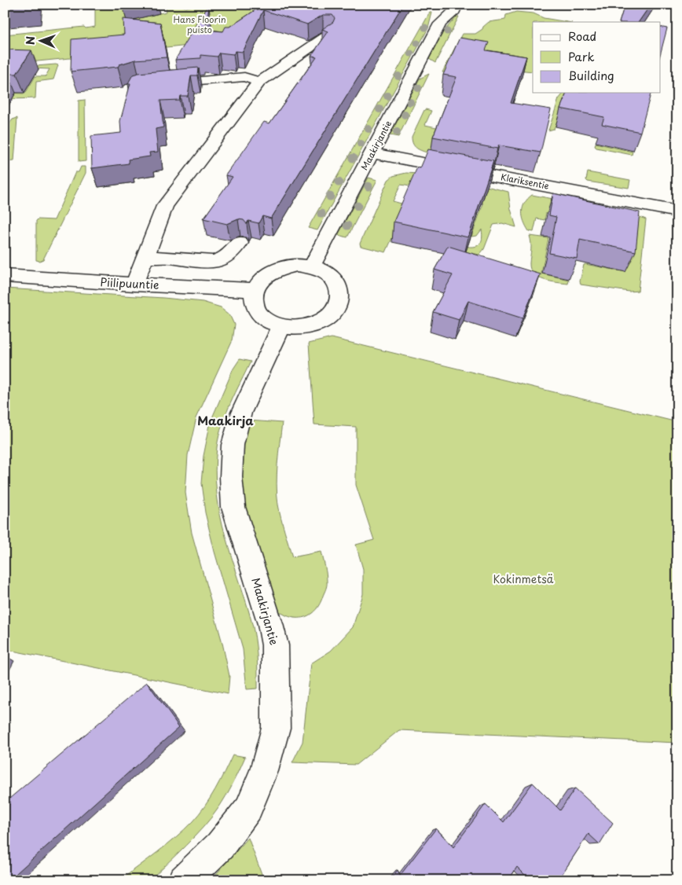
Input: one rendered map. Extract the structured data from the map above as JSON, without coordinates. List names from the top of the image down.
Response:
{
  "streets": {
    "street": ["Maakirjantie", "Klariksentie", "Piilipuuntie"]
  },
  "crossings": [
    ["Maakirjantie", "Klariksentie"],
    ["Maakirjantie", "Piilipuuntie"]
  ],
  "districts": ["Maakirja"],
  "parks": ["Hans Floorin puisto", "Kokinmetsä"],
  "legend": ["Road", "Park", "Building"],
  "north": "left"
}
